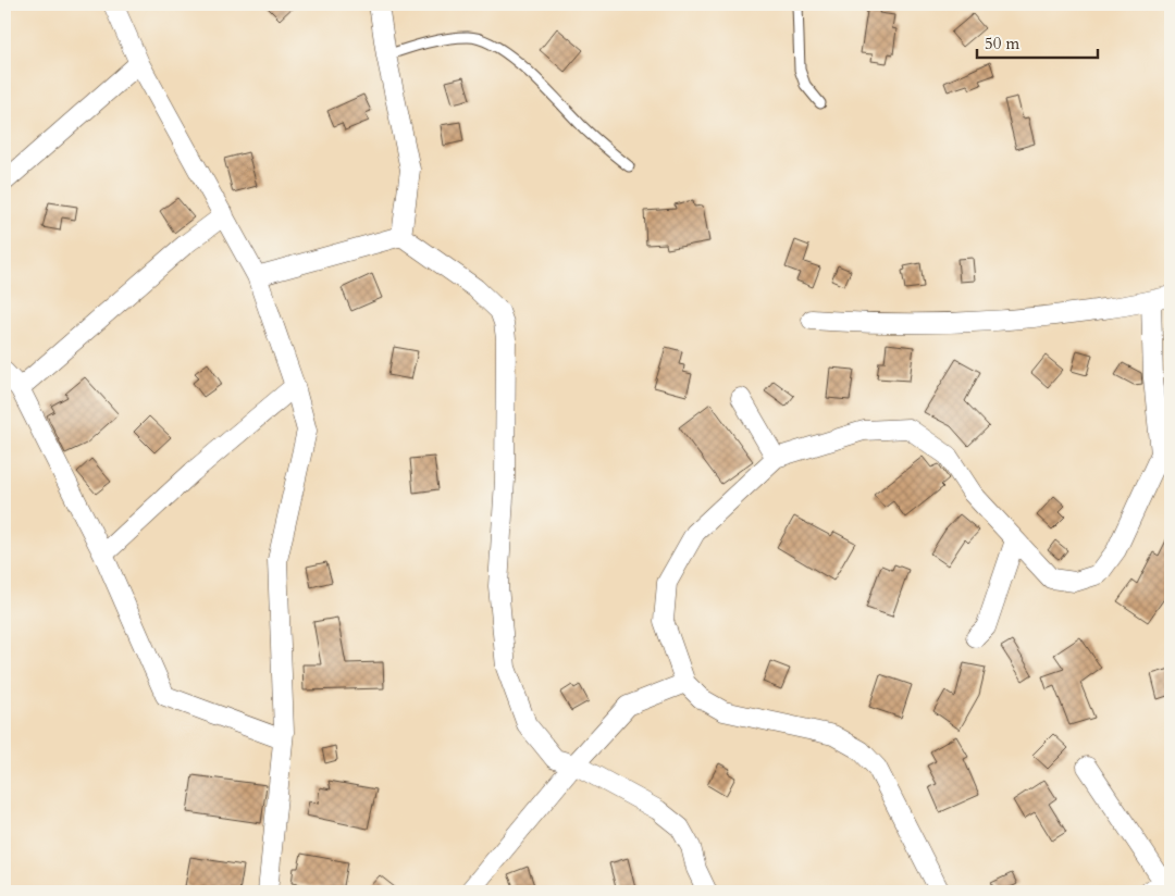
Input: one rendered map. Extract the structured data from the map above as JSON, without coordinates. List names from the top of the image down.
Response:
{
  "scale_bar": "50 m"
}
